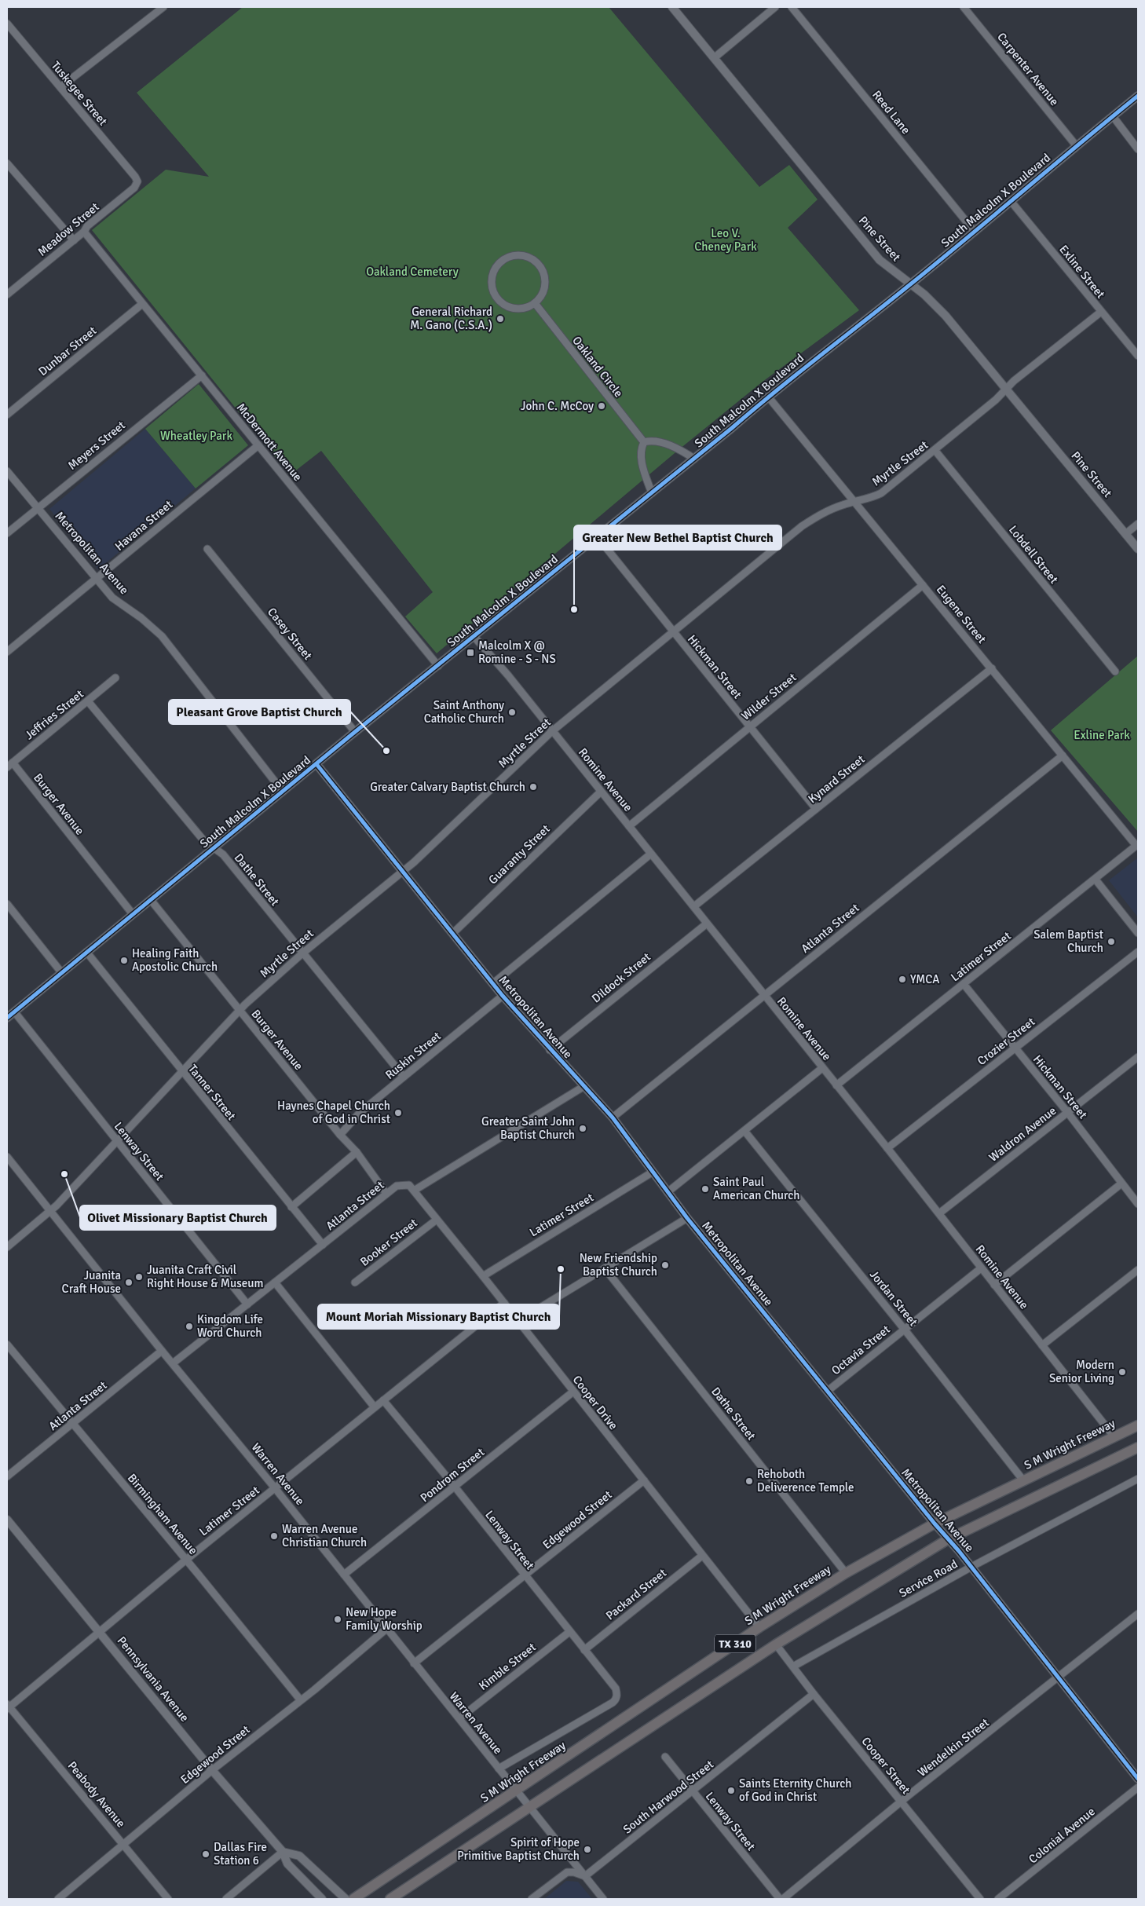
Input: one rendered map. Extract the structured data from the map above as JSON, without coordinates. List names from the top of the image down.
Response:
{
  "streets": {
    "main road": ["S M Wright Freeway", "TX 310"],
    "street": [
      "Carpenter Avenue",
      "Tuskegee Street",
      "Reed Lane",
      "South Malcolm X Boulevard",
      "Meadow Street",
      "Pine Street",
      "Exline Street",
      "Dunbar Street",
      "Oakland Circle",
      "McDermott Avenue",
      "Meyers Street",
      "Myrtle Street",
      "Havana Street",
      "Metropolitan Avenue",
      "Lobdell Street",
      "Eugene Street",
      "Casey Street",
      "Hickman Street",
      "Wilder Street",
      "Jeffries Street",
      "Kynard Street",
      "Romine Avenue",
      "Burger Avenue",
      "Guaranty Street",
      "Dathe Street",
      "Atlanta Street",
      "Latimer Street",
      "Dildock Street",
      "Crozier Street",
      "Ruskin Street",
      "Tanner Street",
      "Waldron Avenue",
      "Lenway Street",
      "Booker Street",
      "Jordan Street",
      "Octavia Street",
      "Cooper Drive",
      "Warren Avenue",
      "Pondrom Street",
      "Birmingham Avenue",
      "Edgewood Street",
      "Service Road",
      "Packard Street",
      "Kimble Street",
      "Pennsylvania Avenue",
      "Wendelkin Street",
      "Cooper Street",
      "Peabody Avenue",
      "South Harwood Street",
      "Colonial Avenue"
    ]
  },
  "crossings": [
    ["Carpenter Avenue", "South Malcolm X Boulevard"],
    ["Tuskegee Street", "Meadow Street"],
    ["Reed Lane", "South Malcolm X Boulevard"],
    ["South Malcolm X Boulevard", "Pine Street"],
    ["South Malcolm X Boulevard", "Exline Street"],
    ["South Malcolm X Boulevard", "McDermott Avenue"],
    ["South Malcolm X Boulevard", "Metropolitan Avenue"],
    ["South Malcolm X Boulevard", "Eugene Street"],
    ["South Malcolm X Boulevard", "Casey Street"],
    ["South Malcolm X Boulevard", "Hickman Street"],
    ["South Malcolm X Boulevard", "Romine Avenue"],
    ["South Malcolm X Boulevard", "Burger Avenue"],
    ["South Malcolm X Boulevard", "Dathe Street"],
    ["South Malcolm X Boulevard", "Tanner Street"],
    ["South Malcolm X Boulevard", "Lenway Street"],
    ["Meadow Street", "McDermott Avenue"],
    ["Pine Street", "Myrtle Street"],
    ["Exline Street", "Myrtle Street"],
    ["Dunbar Street", "McDermott Avenue"],
    ["McDermott Avenue", "Meyers Street"],
    ["McDermott Avenue", "Havana Street"],
    ["Meyers Street", "Metropolitan Avenue"],
    ["Myrtle Street", "Metropolitan Avenue"],
    ["Myrtle Street", "Lobdell Street"],
    ["Myrtle Street", "Eugene Street"],
    ["Myrtle Street", "Hickman Street"],
    ["Myrtle Street", "Romine Avenue"],
    ["Myrtle Street", "Burger Avenue"],
    ["Myrtle Street", "Dathe Street"],
    ["Myrtle Street", "Tanner Street"],
    ["Myrtle Street", "Lenway Street"],
    ["Myrtle Street", "Warren Avenue"],
    ["Havana Street", "Metropolitan Avenue"],
    ["Metropolitan Avenue", "Guaranty Street"],
    ["Metropolitan Avenue", "Atlanta Street"],
    ["Metropolitan Avenue", "Latimer Street"],
    ["Metropolitan Avenue", "Dildock Street"],
    ["Metropolitan Avenue", "Ruskin Street"],
    ["Metropolitan Avenue", "Octavia Street"],
    ["Metropolitan Avenue", "S M Wright Freeway"],
    ["Metropolitan Avenue", "Service Road"],
    ["Metropolitan Avenue", "TX 310"],
    ["Metropolitan Avenue", "Wendelkin Street"],
    ["Eugene Street", "Wilder Street"],
    ["Eugene Street", "Kynard Street"],
    ["Eugene Street", "Atlanta Street"],
    ["Eugene Street", "Latimer Street"],
    ["Hickman Street", "Wilder Street"],
    ["Hickman Street", "Kynard Street"],
    ["Hickman Street", "Latimer Street"],
    ["Hickman Street", "Crozier Street"],
    ["Hickman Street", "Waldron Avenue"],
    ["Wilder Street", "Romine Avenue"],
    ["Jeffries Street", "Burger Avenue"],
    ["Jeffries Street", "Dathe Street"],
    ["Kynard Street", "Romine Avenue"],
    ["Romine Avenue", "Guaranty Street"],
    ["Romine Avenue", "Atlanta Street"],
    ["Romine Avenue", "Latimer Street"],
    ["Romine Avenue", "Dildock Street"],
    ["Romine Avenue", "Crozier Street"],
    ["Romine Avenue", "Waldron Avenue"],
    ["Romine Avenue", "Octavia Street"],
    ["Romine Avenue", "S M Wright Freeway"],
    ["Burger Avenue", "Atlanta Street"],
    ["Burger Avenue", "Ruskin Street"],
    ["Dathe Street", "Ruskin Street"],
    ["Dathe Street", "S M Wright Freeway"],
    ["Atlanta Street", "Tanner Street"],
    ["Atlanta Street", "Lenway Street"],
    ["Atlanta Street", "Cooper Drive"],
    ["Atlanta Street", "Warren Avenue"],
    ["Atlanta Street", "Birmingham Avenue"],
    ["Latimer Street", "Lenway Street"],
    ["Latimer Street", "Cooper Drive"],
    ["Latimer Street", "Warren Avenue"],
    ["Latimer Street", "Birmingham Avenue"],
    ["Latimer Street", "Pennsylvania Avenue"],
    ["Latimer Street", "Peabody Avenue"],
    ["Lenway Street", "Warren Avenue"],
    ["Lenway Street", "Pondrom Street"],
    ["Lenway Street", "Edgewood Street"],
    ["Lenway Street", "Packard Street"],
    ["Lenway Street", "Kimble Street"],
    ["Lenway Street", "South Harwood Street"],
    ["Booker Street", "Cooper Drive"],
    ["Jordan Street", "Octavia Street"],
    ["Jordan Street", "S M Wright Freeway"],
    ["Cooper Drive", "S M Wright Freeway"],
    ["Cooper Drive", "Pondrom Street"],
    ["Cooper Drive", "Edgewood Street"],
    ["Cooper Drive", "Packard Street"],
    ["S M Wright Freeway", "Warren Avenue"],
    ["Warren Avenue", "Pondrom Street"],
    ["Warren Avenue", "Edgewood Street"],
    ["Warren Avenue", "TX 310"],
    ["Warren Avenue", "Kimble Street"],
    ["Warren Avenue", "South Harwood Street"],
    ["Birmingham Avenue", "Edgewood Street"],
    ["Edgewood Street", "Pennsylvania Avenue"],
    ["Edgewood Street", "Peabody Avenue"],
    ["Service Road", "Cooper Street"],
    ["TX 310", "Cooper Street"],
    ["Wendelkin Street", "Cooper Street"],
    ["Cooper Street", "South Harwood Street"]
  ],
  "parks": [
    "Leo V. Cheney Park",
    "Oakland Cemetery",
    "Wheatley Park",
    "Exline Park"
  ],
  "places": {
    "other": [
      "General Richard M. Gano (C.S.A.)",
      "John C. McCoy",
      "Greater New Bethel Baptist Church",
      "Saint Anthony Catholic Church",
      "Pleasant Grove Baptist Church",
      "Greater Calvary Baptist Church",
      "Salem Baptist Church",
      "Healing Faith Apostolic Church",
      "YMCA",
      "Haynes Chapel Church of God in Christ",
      "Greater Saint John Baptist Church",
      "Olivet Missionary Baptist Church",
      "Saint Paul American Church",
      "New Friendship Baptist Church",
      "Mount Moriah Missionary Baptist Church",
      "Juanita Craft Civil Right House & Museum",
      "Juanita Craft House",
      "Kingdom Life Word Church",
      "Modern Senior Living",
      "Rehoboth Deliverence Temple",
      "Warren Avenue Christian Church",
      "New Hope Family Worship",
      "Saints Eternity Church of God in Christ",
      "Spirit of Hope Primitive Baptist Church",
      "Dallas Fire Station 6"
    ],
    "transit": ["Malcolm X @ Romine - S - NS"]
  }
}
